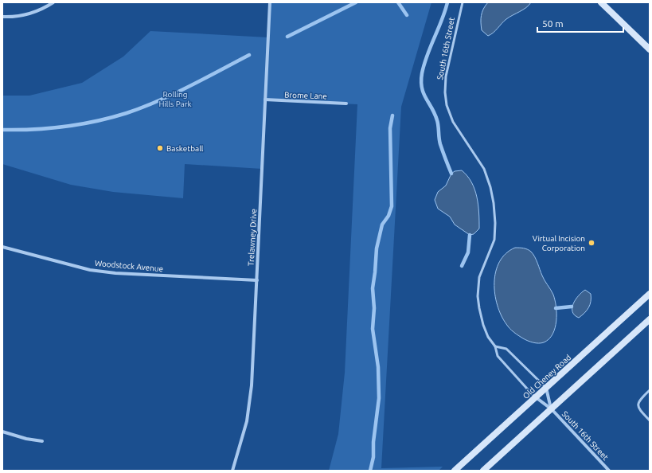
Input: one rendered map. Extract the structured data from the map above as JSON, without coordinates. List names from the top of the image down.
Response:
{
  "streets": {
    "main road": ["Old Cheney Road"],
    "street": [
      "South 16th Street",
      "Brome Lane",
      "Trelawney Drive",
      "Woodstock Avenue"
    ]
  },
  "crossings": [
    ["South 16th Street", "Old Cheney Road"],
    ["Brome Lane", "Trelawney Drive"],
    ["Trelawney Drive", "Woodstock Avenue"]
  ],
  "parks": ["Rolling Hills Park"],
  "places": ["Basketball", "Virtual Incision Corporation"],
  "scale_bar": "50 m"
}
